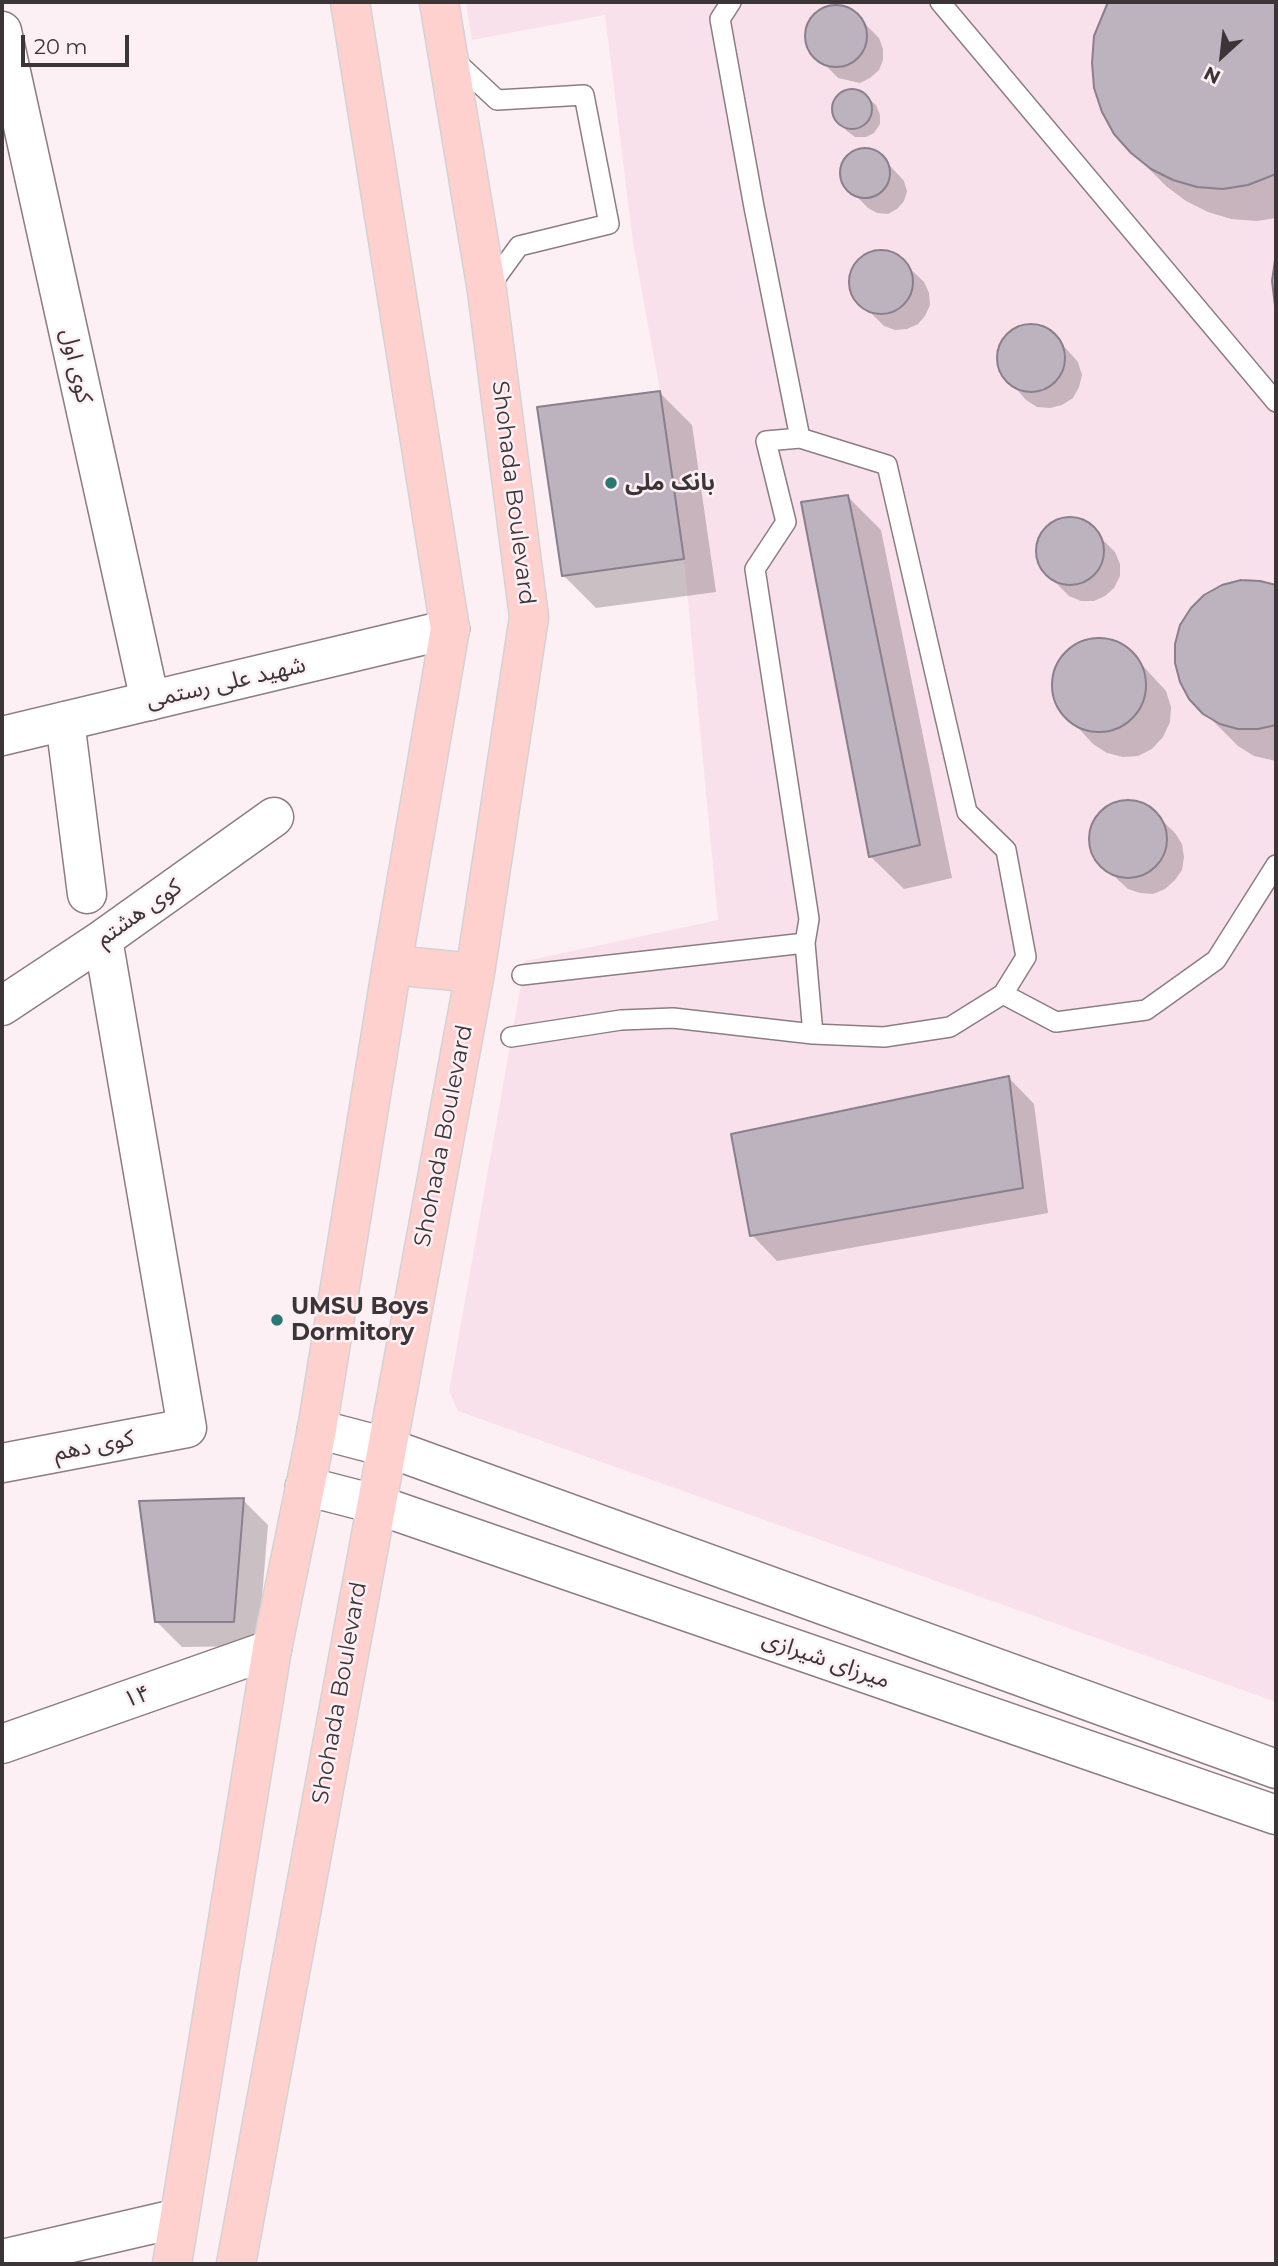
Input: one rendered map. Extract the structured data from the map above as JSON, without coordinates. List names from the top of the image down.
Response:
{
  "streets": {
    "main road": [
      "کوی اول",
      "Shohada Boulevard",
      "شهید علی رستمی",
      "کوی هشتم",
      "کوی دهم",
      "میرزای شیرازی",
      "۱۴"
    ]
  },
  "crossings": [
    ["کوی اول", "شهید علی رستمی"],
    ["Shohada Boulevard", "میرزای شیرازی"],
    ["کوی هشتم", "کوی دهم"]
  ],
  "places": ["بانک ملی", "UMSU Boys Dormitory"],
  "scale_bar": "20 m",
  "north": "bottom left"
}
